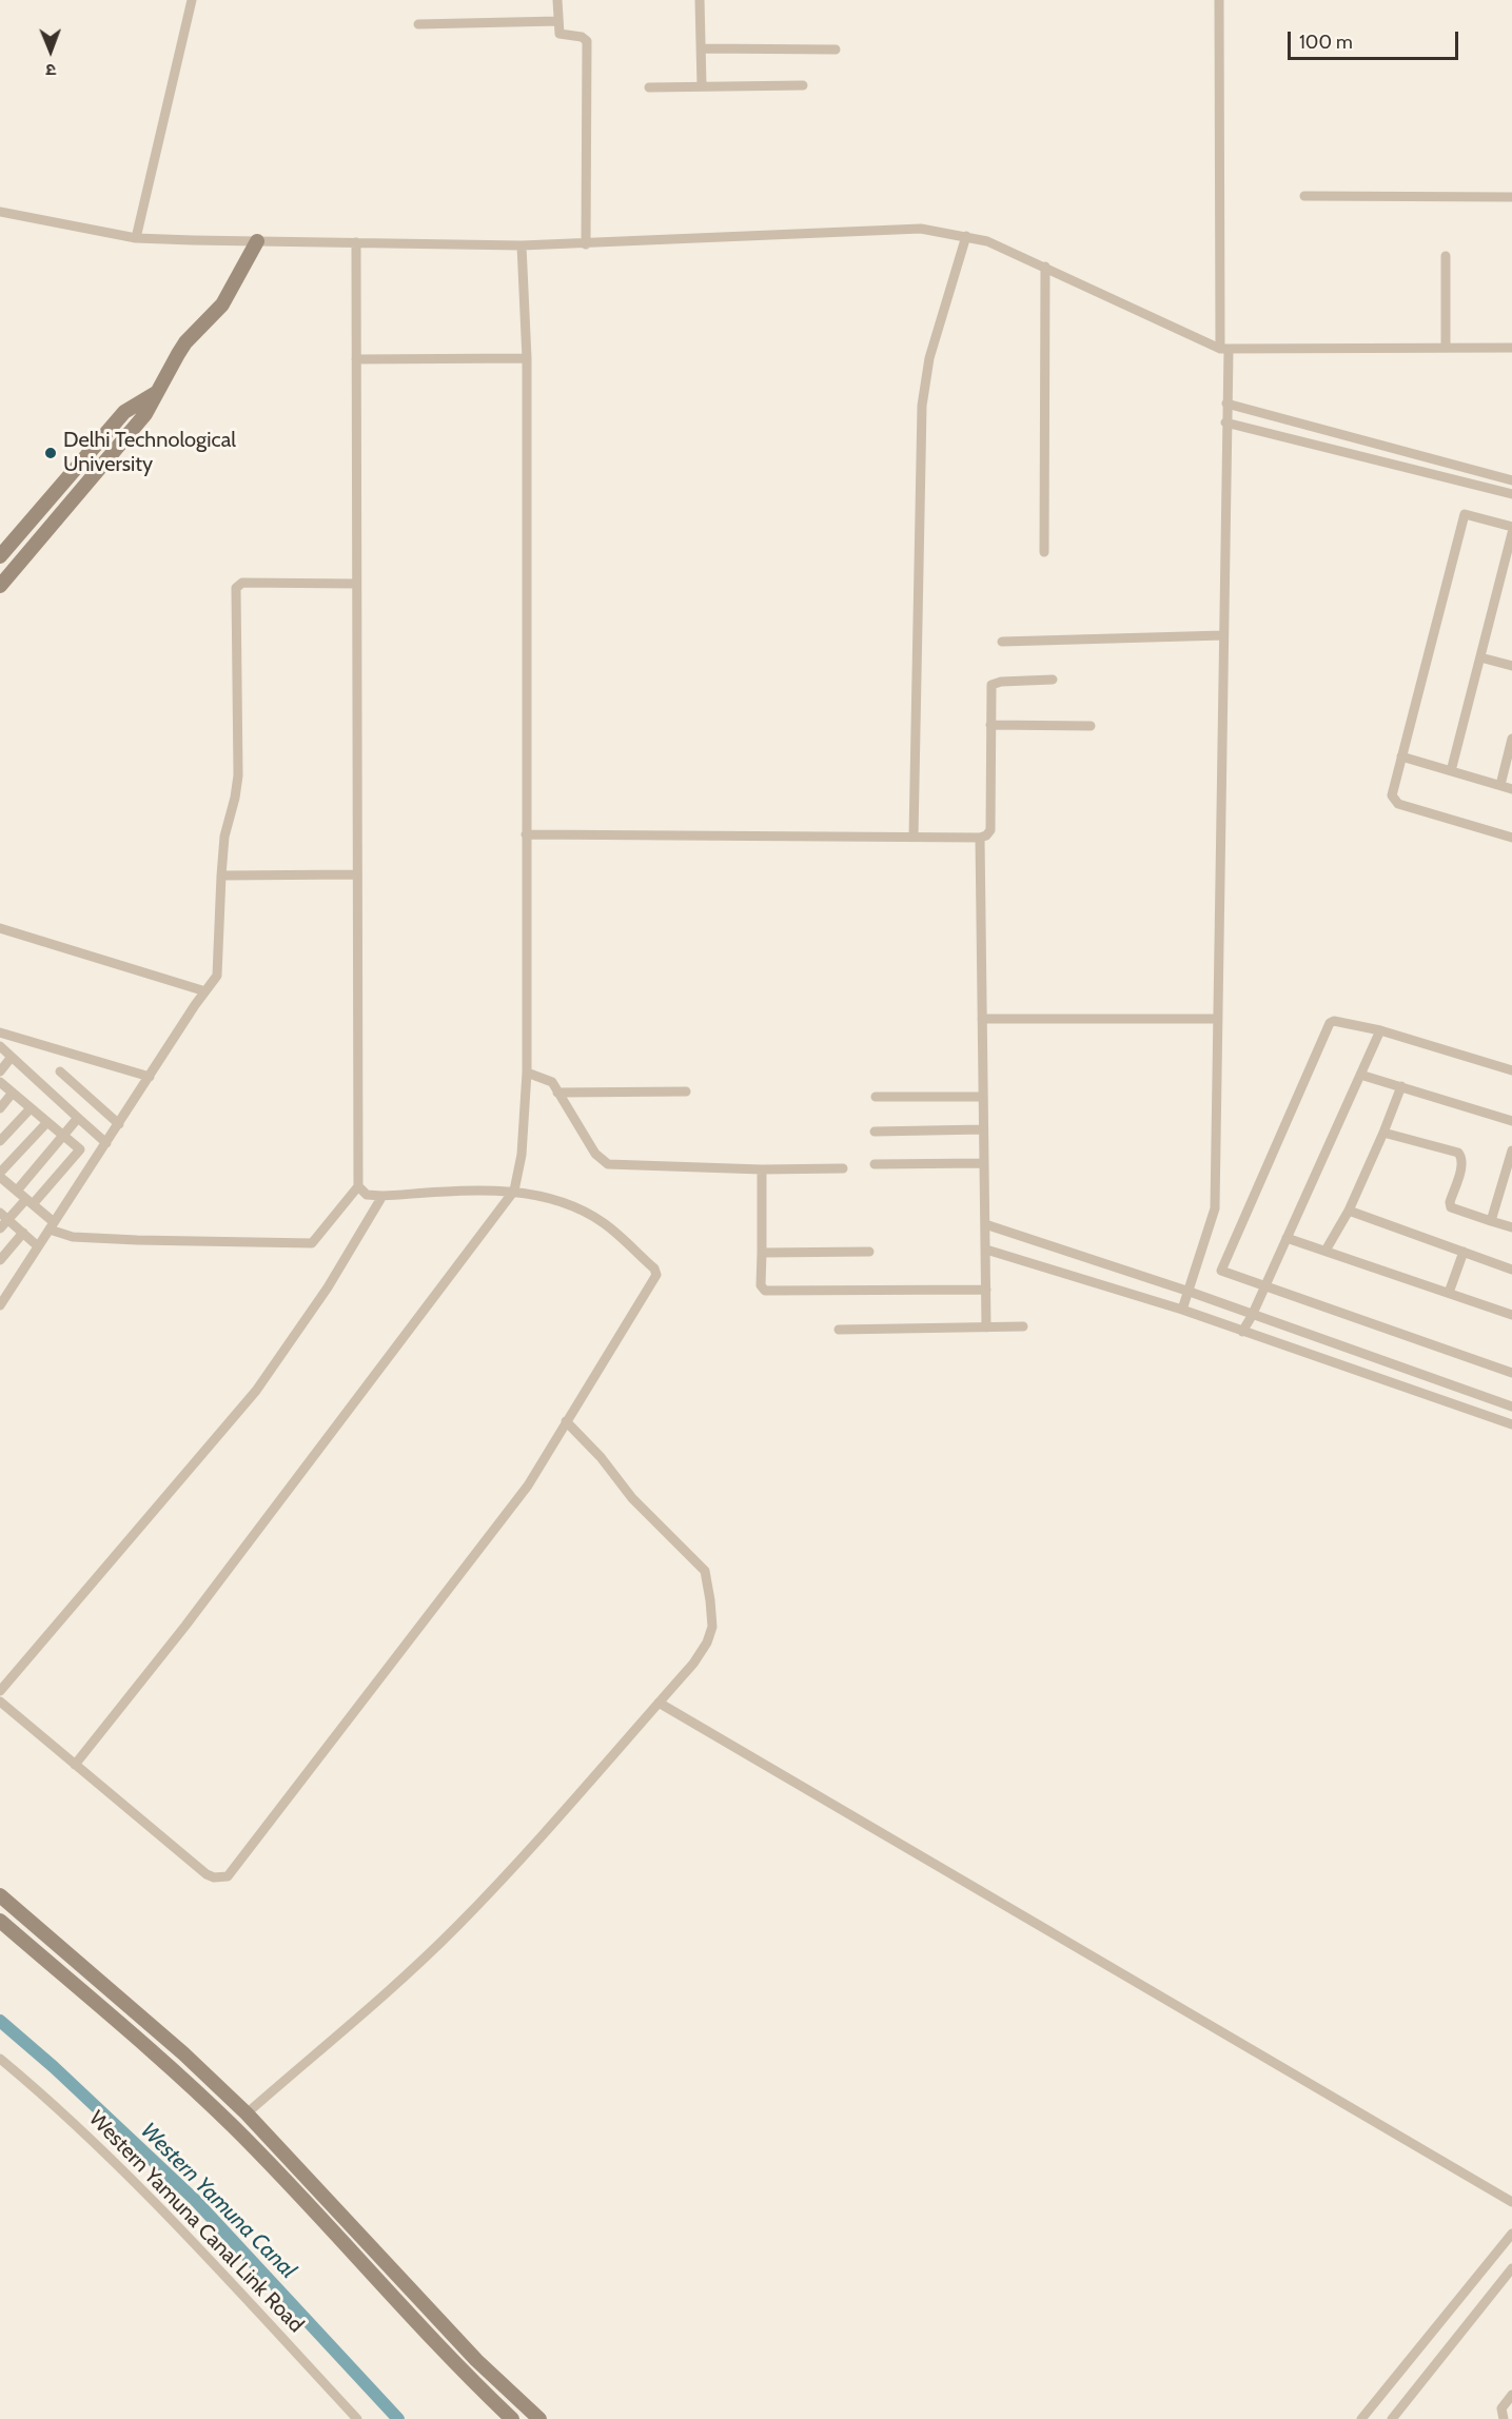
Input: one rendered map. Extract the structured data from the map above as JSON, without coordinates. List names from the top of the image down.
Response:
{
  "streets": {
    "street": ["Western Yamuna Canal Link Road"]
  },
  "water": ["Western Yamuna Canal"],
  "places": ["Delhi Technological University"],
  "scale_bar": "100 m",
  "north": "bottom"
}
